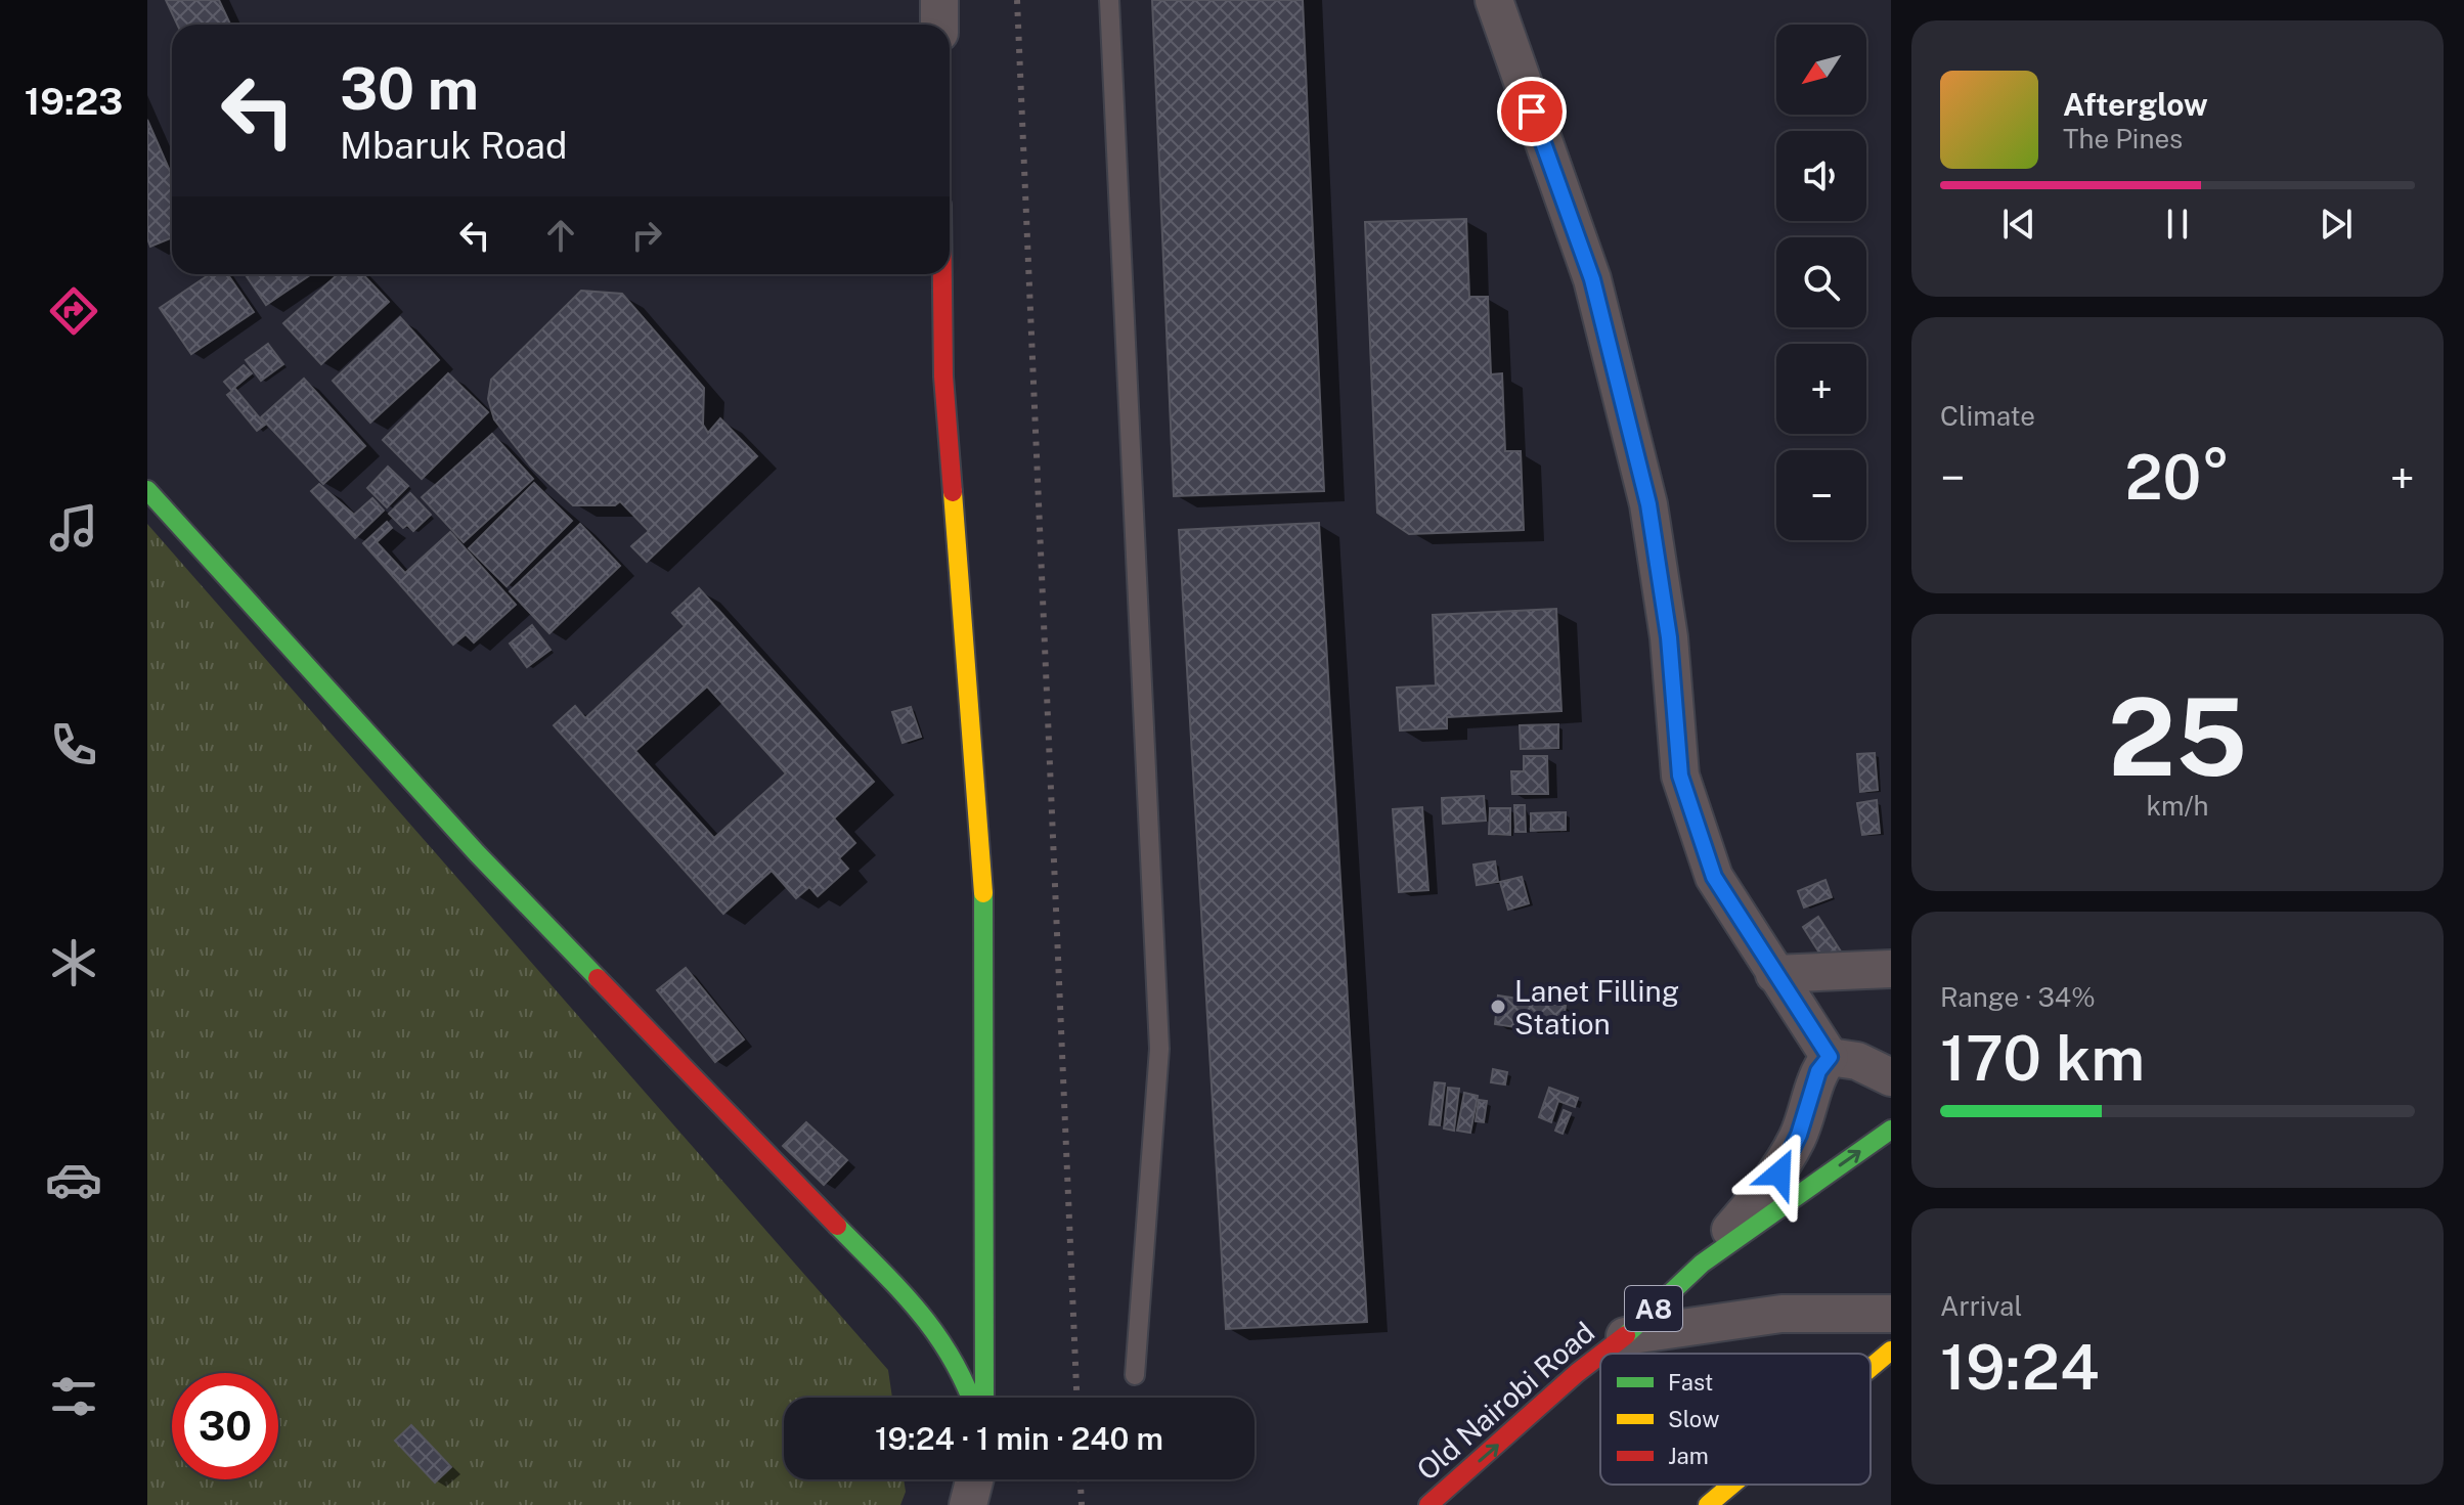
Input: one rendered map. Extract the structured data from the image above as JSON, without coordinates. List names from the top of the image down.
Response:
{
  "streets": {
    "main road": ["A8", "Old Nairobi Road"]
  },
  "one_way": ["Old Nairobi Road"],
  "places": ["Lanet Filling Station"],
  "legend": ["Fast", "Slow", "Jam"],
  "north": "bottom left",
  "page": {
    "tabs": "19:23",
    "map_buttons": ["+", "−"],
    "turn": ["30 m", "Mbaruk Road"],
    "song": ["Afterglow", "The Pines"],
    "tile": [
      "Climate",
      ["25", "km/h"],
      ["Range · 34%", "170 km"],
      ["Arrival", "19:24"]
    ],
    "heat": ["−", "20°", "+"],
    "limit": "30",
    "trip": "19:24 · 1 min · 240 m"
  }
}
